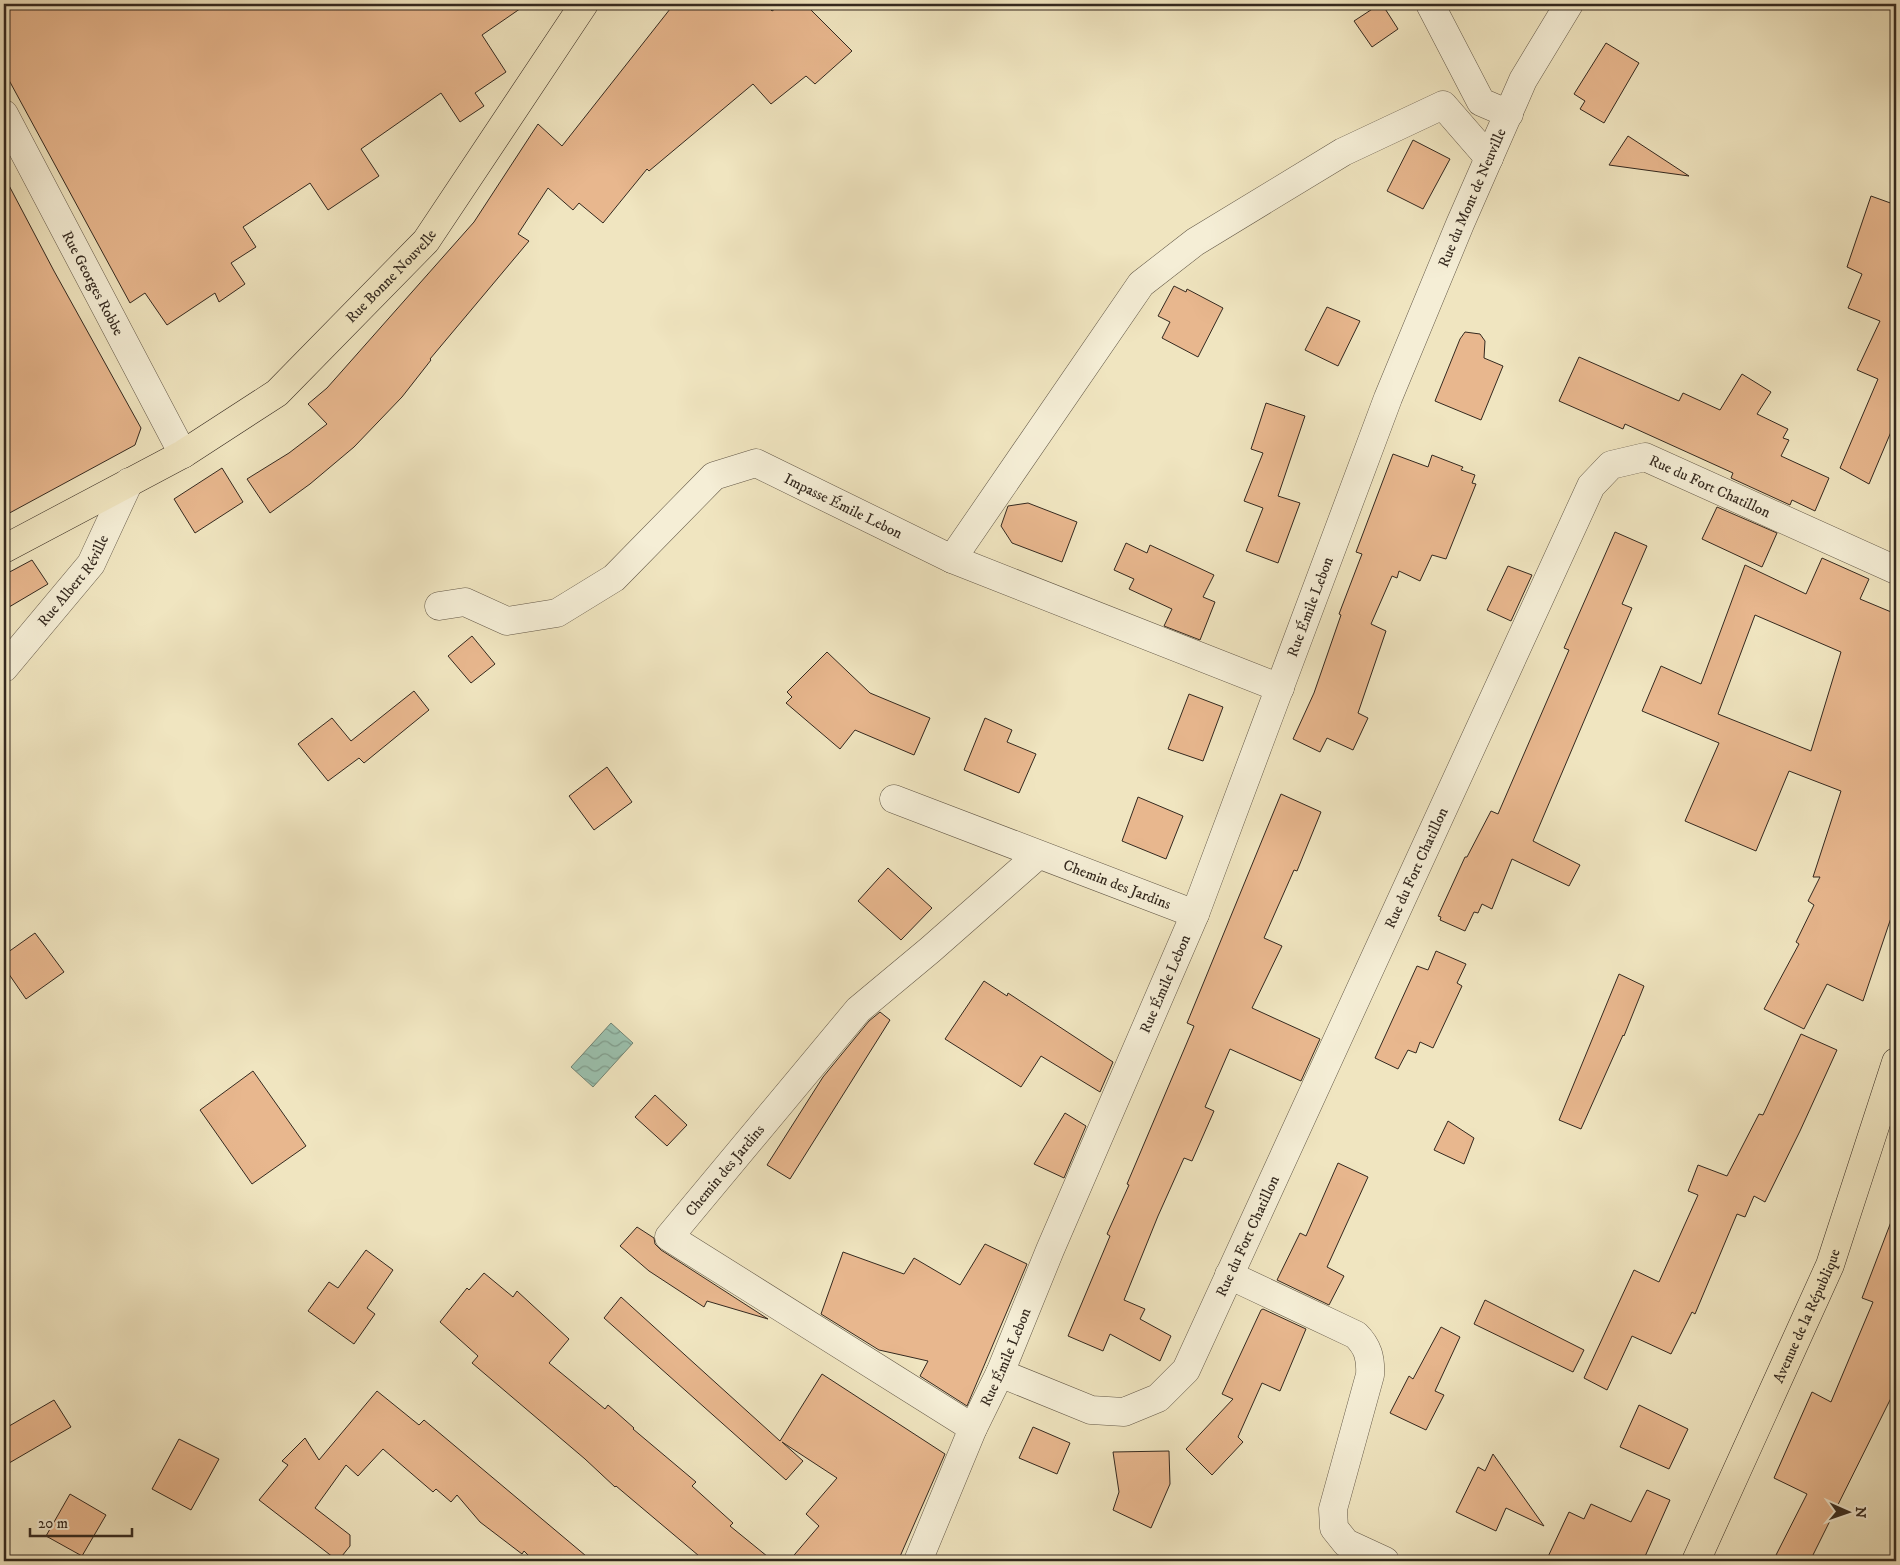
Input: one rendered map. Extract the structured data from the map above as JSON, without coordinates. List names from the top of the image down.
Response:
{
  "streets": {
    "main road": ["Rue Bonne Nouvelle", "Avenue de la République"],
    "street": [
      "Rue du Mont de Neuville",
      "Rue Georges Robbe",
      "Rue du Fort Chatillon",
      "Impasse Émile Lebon",
      "Rue Albert Réville",
      "Rue Émile Lebon",
      "Chemin des Jardins"
    ]
  },
  "crossings": [
    ["Rue du Mont de Neuville", "Rue Émile Lebon"],
    ["Rue Bonne Nouvelle", "Rue Georges Robbe"],
    ["Rue Bonne Nouvelle", "Rue Albert Réville"],
    ["Rue du Fort Chatillon", "Rue Émile Lebon"],
    ["Impasse Émile Lebon", "Rue Émile Lebon"],
    ["Rue Émile Lebon", "Chemin des Jardins"]
  ],
  "scale_bar": "20 m",
  "north": "right"
}
